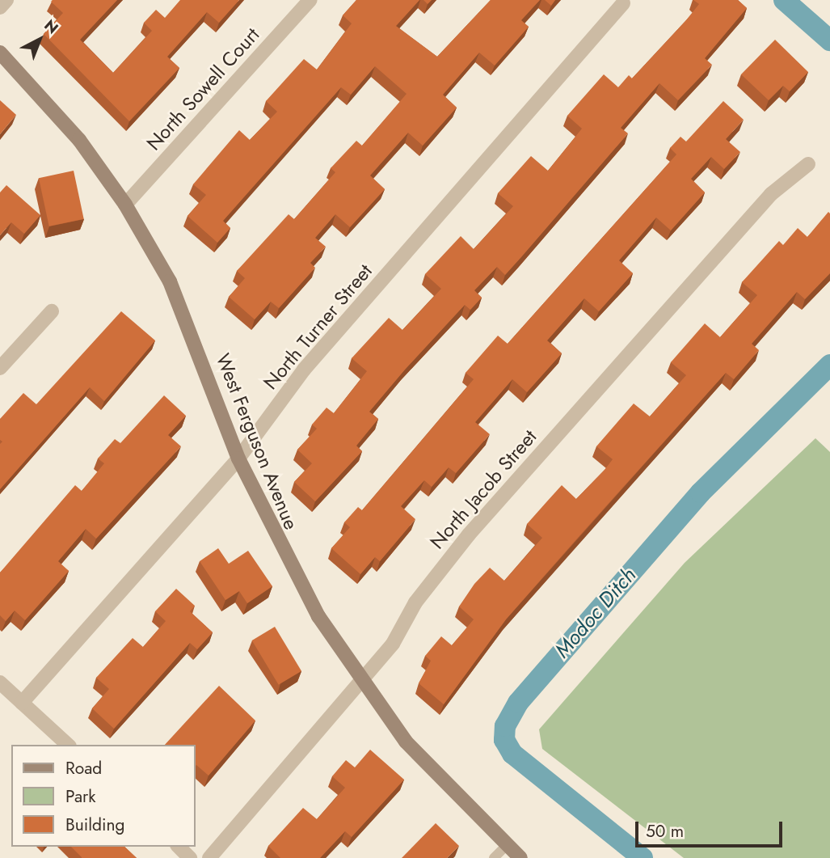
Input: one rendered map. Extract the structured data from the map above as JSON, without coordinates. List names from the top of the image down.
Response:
{
  "streets": {
    "street": [
      "North Sowell Court",
      "North Turner Street",
      "West Ferguson Avenue",
      "North Jacob Street"
    ]
  },
  "crossings": [
    ["North Sowell Court", "West Ferguson Avenue"],
    ["North Turner Street", "West Ferguson Avenue"],
    ["West Ferguson Avenue", "North Jacob Street"]
  ],
  "water": ["Modoc Ditch"],
  "legend": ["Road", "Park", "Building"],
  "scale_bar": "50 m",
  "north": "top right"
}
